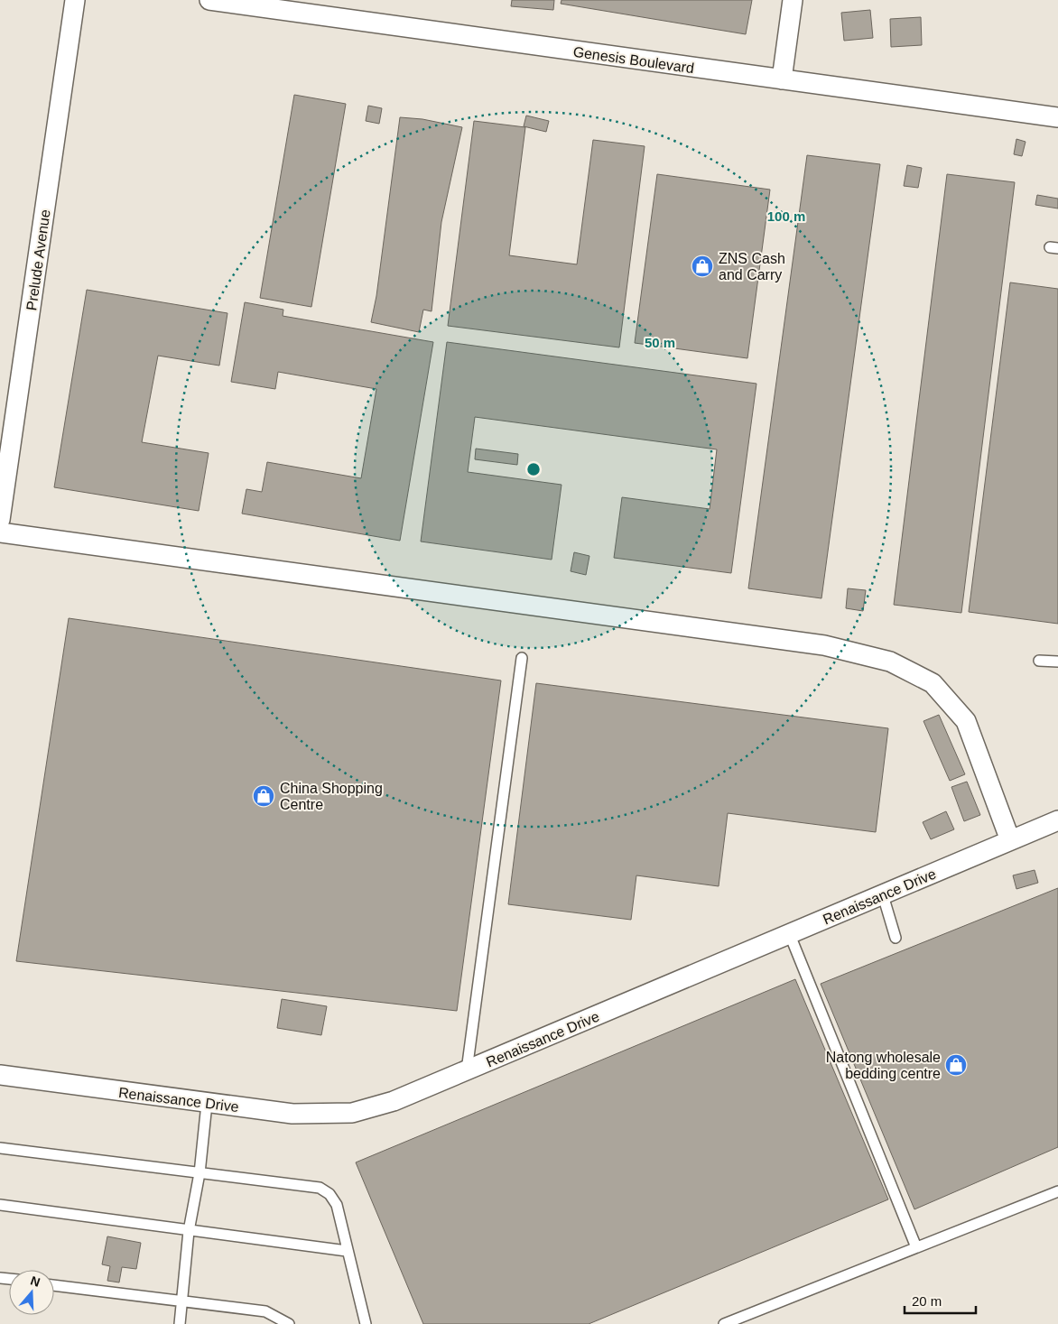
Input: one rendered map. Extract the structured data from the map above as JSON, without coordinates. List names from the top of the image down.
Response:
{
  "streets": {
    "street": ["Genesis Boulevard", "Prelude Avenue", "Renaissance Drive"]
  },
  "places": {
    "shop": ["ZNS Cash and Carry", "China Shopping Centre", "Natong wholesale bedding centre"]
  },
  "scale_bar": "20 m",
  "north": "top",
  "rings": ["100 m", "50 m"]
}
